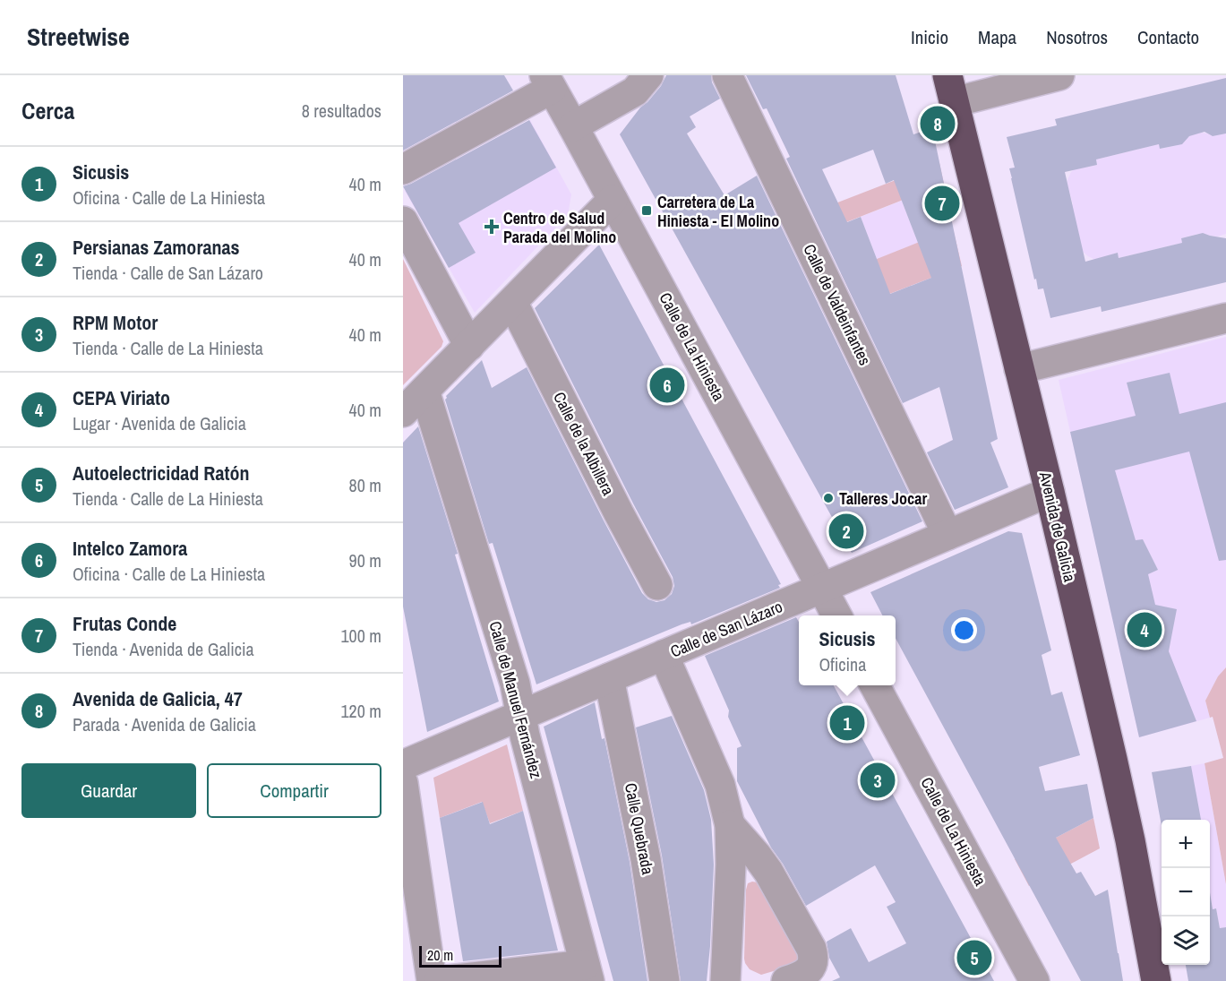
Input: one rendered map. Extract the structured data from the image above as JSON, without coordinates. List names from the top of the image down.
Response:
{
  "streets": {
    "highway": ["Avenida de Galicia"],
    "street": [
      "Calle de Valdeinfantes",
      "Calle de La Hiniesta",
      "Calle de la Albillera",
      "Calle de San Lázaro",
      "Calle de Manuel Fernández",
      "Calle Quebrada"
    ]
  },
  "crossings": [
    ["Calle de Valdeinfantes", "Calle de San Lázaro"],
    ["Calle de La Hiniesta", "Calle de San Lázaro"],
    ["Avenida de Galicia", "Calle de San Lázaro"],
    ["Calle de San Lázaro", "Calle de Manuel Fernández"],
    ["Calle de San Lázaro", "Calle Quebrada"]
  ],
  "places": {
    "transit": ["Carretera de La Hiniesta - El Molino"],
    "health": ["Centro de Salud Parada del Molino"],
    "other": ["Talleres Jocar"]
  },
  "scale_bar": "20 m",
  "page": {
    "header": "Streetwise",
    "nav": [
      "Inicio",
      "Mapa",
      "Nosotros",
      "Contacto"
    ],
    "heading": ["Cerca", "8 resultados"],
    "pins": [
      "8",
      "7",
      "6",
      "2",
      "4",
      "1",
      "3",
      "5"
    ],
    "list": [
      {
        "mark": "1",
        "name": "Sicusis",
        "note": "Oficina · Calle de La Hiniesta",
        "value": "40 m"
      },
      {
        "mark": "2",
        "name": "Persianas Zamoranas",
        "note": "Tienda · Calle de San Lázaro",
        "value": "40 m"
      },
      {
        "mark": "3",
        "name": "RPM Motor",
        "note": "Tienda · Calle de La Hiniesta",
        "value": "40 m"
      },
      {
        "mark": "4",
        "name": "CEPA Viriato",
        "note": "Lugar · Avenida de Galicia",
        "value": "40 m"
      },
      {
        "mark": "5",
        "name": "Autoelectricidad Ratón",
        "note": "Tienda · Calle de La Hiniesta",
        "value": "80 m"
      },
      {
        "mark": "6",
        "name": "Intelco Zamora",
        "note": "Oficina · Calle de La Hiniesta",
        "value": "90 m"
      },
      {
        "mark": "7",
        "name": "Frutas Conde",
        "note": "Tienda · Avenida de Galicia",
        "value": "100 m"
      },
      {
        "mark": "8",
        "name": "Avenida de Galicia, 47",
        "note": "Parada · Avenida de Galicia",
        "value": "120 m"
      }
    ],
    "popup": ["Sicusis", "Oficina"],
    "buttons": ["Guardar", "Compartir"],
    "map_buttons": ["+", "−"],
    "scale": "20 m"
  }
}
